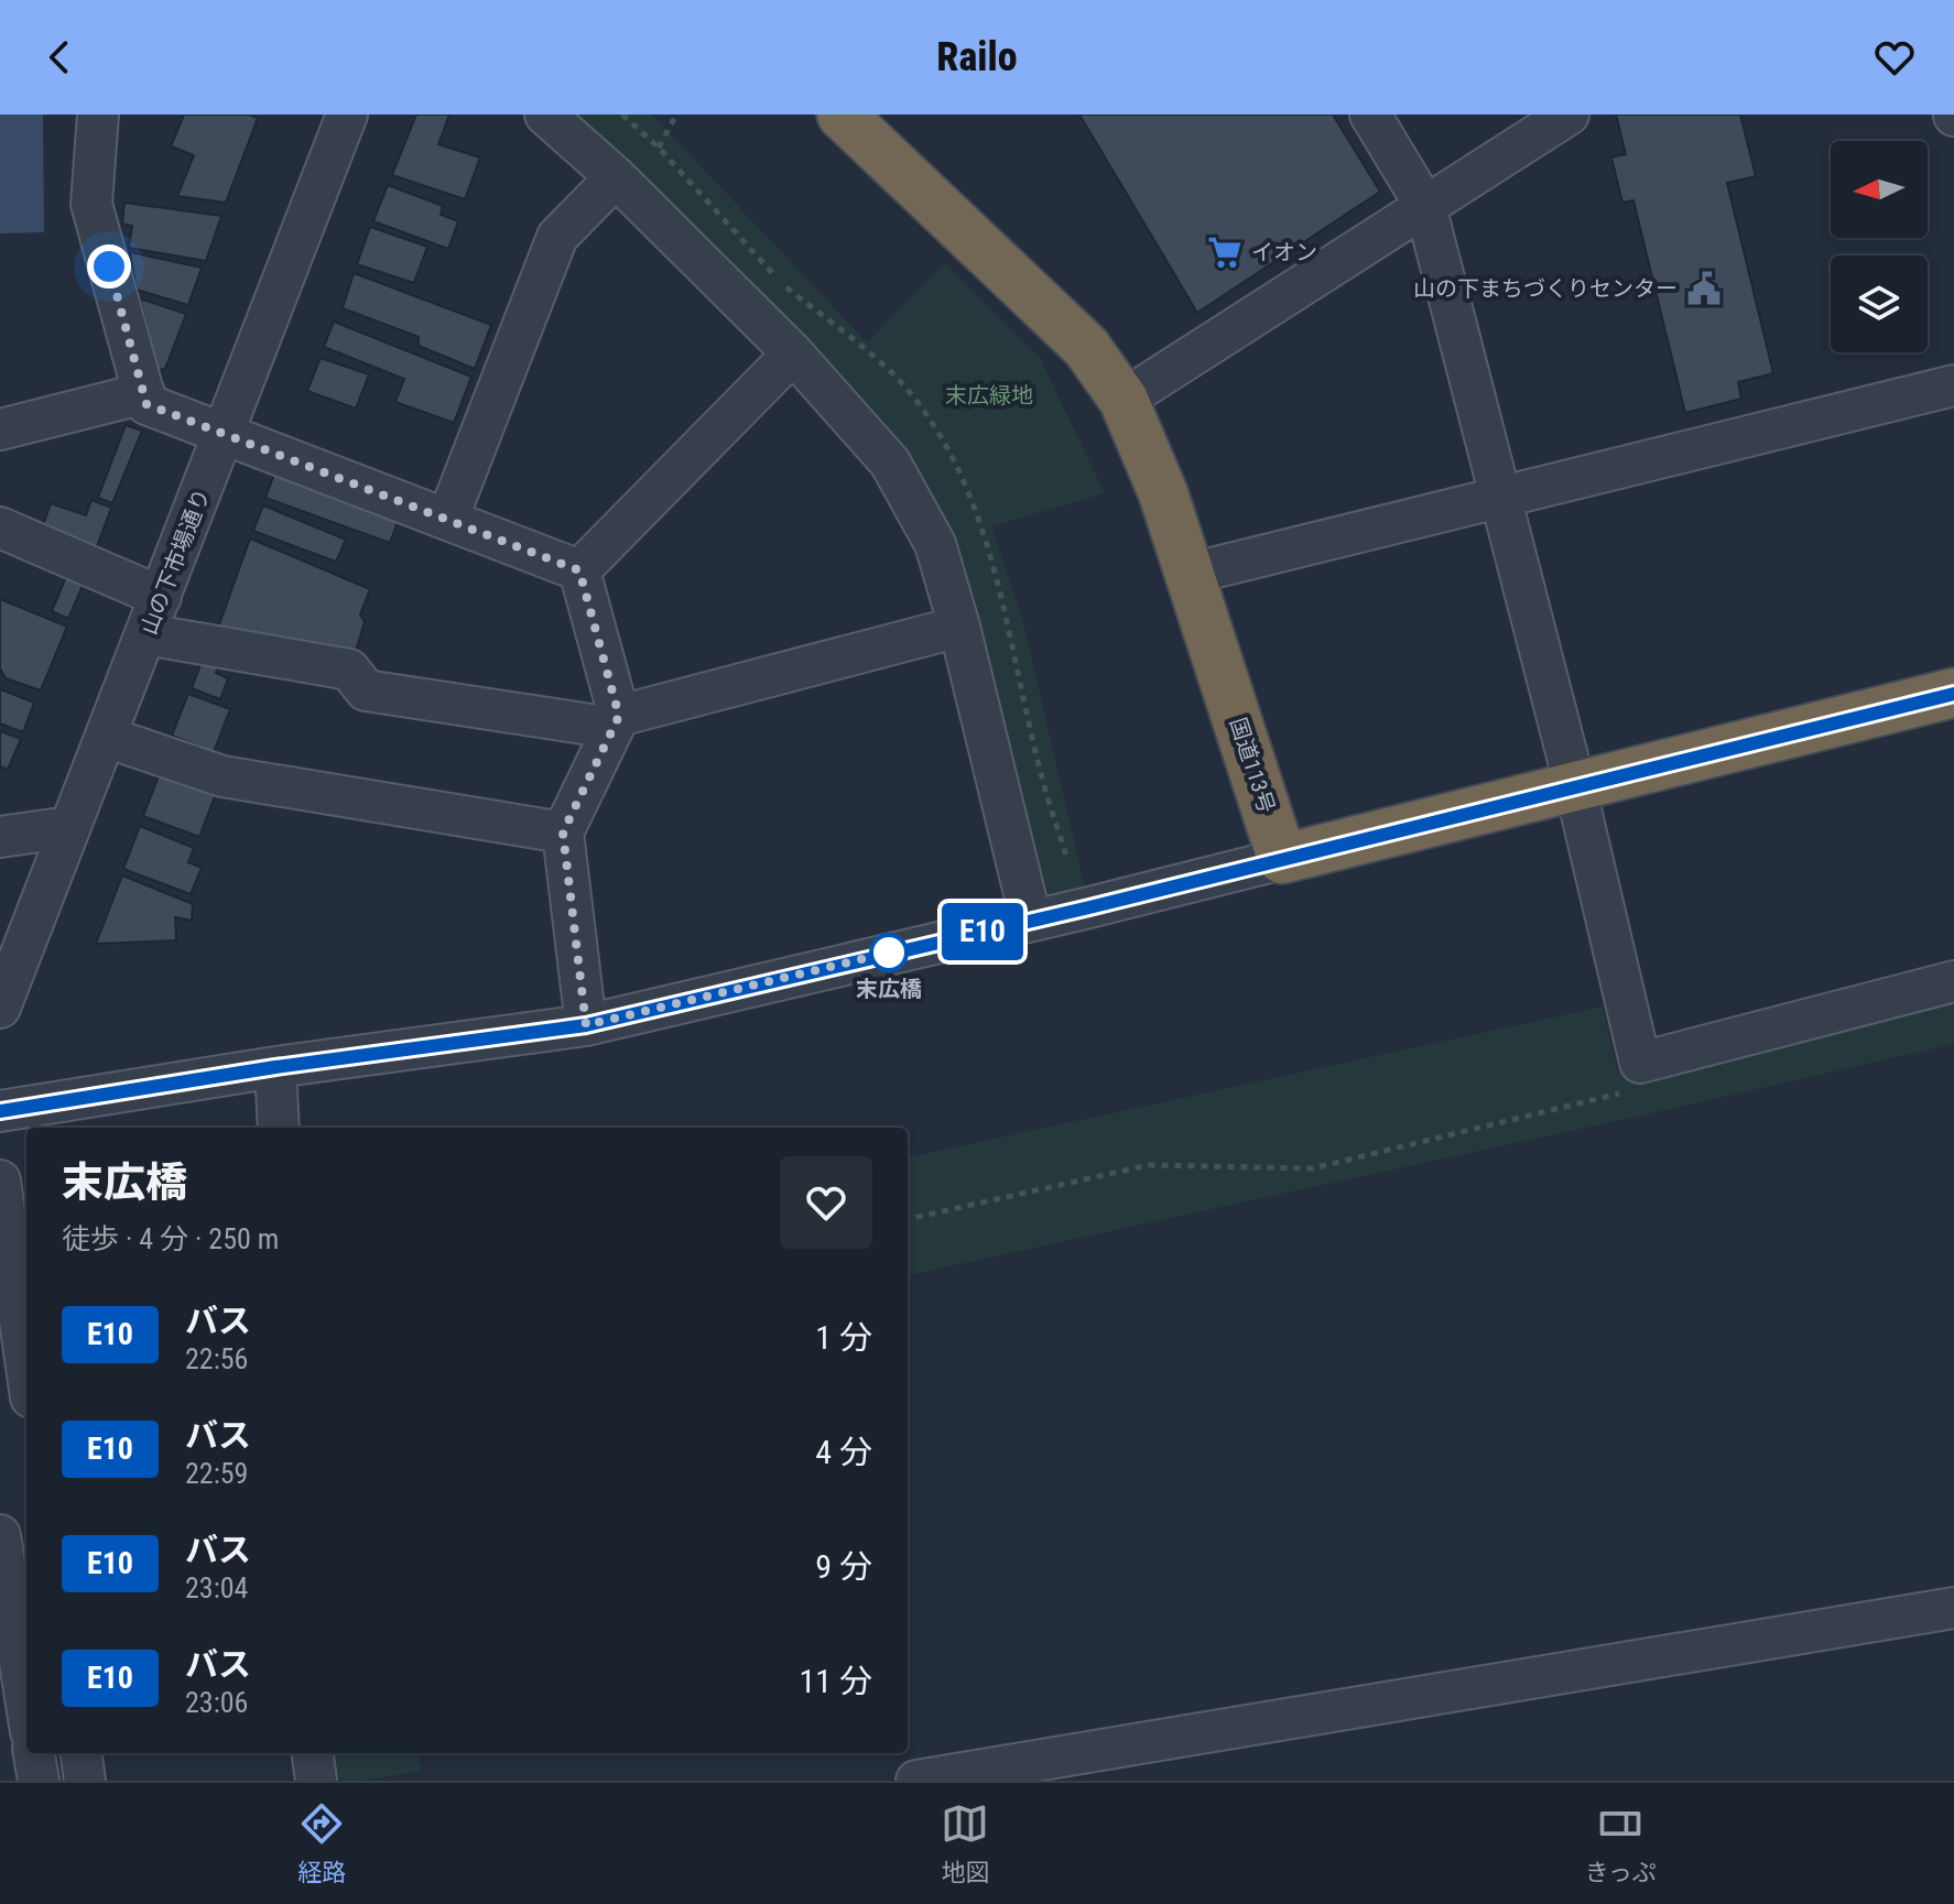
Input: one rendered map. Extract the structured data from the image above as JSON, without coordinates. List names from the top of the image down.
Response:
{
  "streets": {
    "highway": ["国道113号"],
    "street": ["山の下市場通り"]
  },
  "parks": ["末広緑地"],
  "places": {
    "supermarket": ["イオン"],
    "public building": ["山の下まちづくりセンター"],
    "other": ["末広橋"]
  },
  "lines": ["bus line E10"],
  "north": "left",
  "page": {
    "header": "Railo",
    "on_map": "E10",
    "heading": ["末広橋", "徒歩 · 4 分 · 250 m"],
    "list": [
      {
        "mark": "E10",
        "name": "バス",
        "note": "22:56",
        "value": "1 分"
      },
      {
        "mark": "E10",
        "name": "バス",
        "note": "22:59",
        "value": "4 分"
      },
      {
        "mark": "E10",
        "name": "バス",
        "note": "23:04",
        "value": "9 分"
      },
      {
        "mark": "E10",
        "name": "バス",
        "note": "23:06",
        "value": "11 分"
      }
    ],
    "tabs": ["経路", "地図", "きっぷ"]
  }
}
